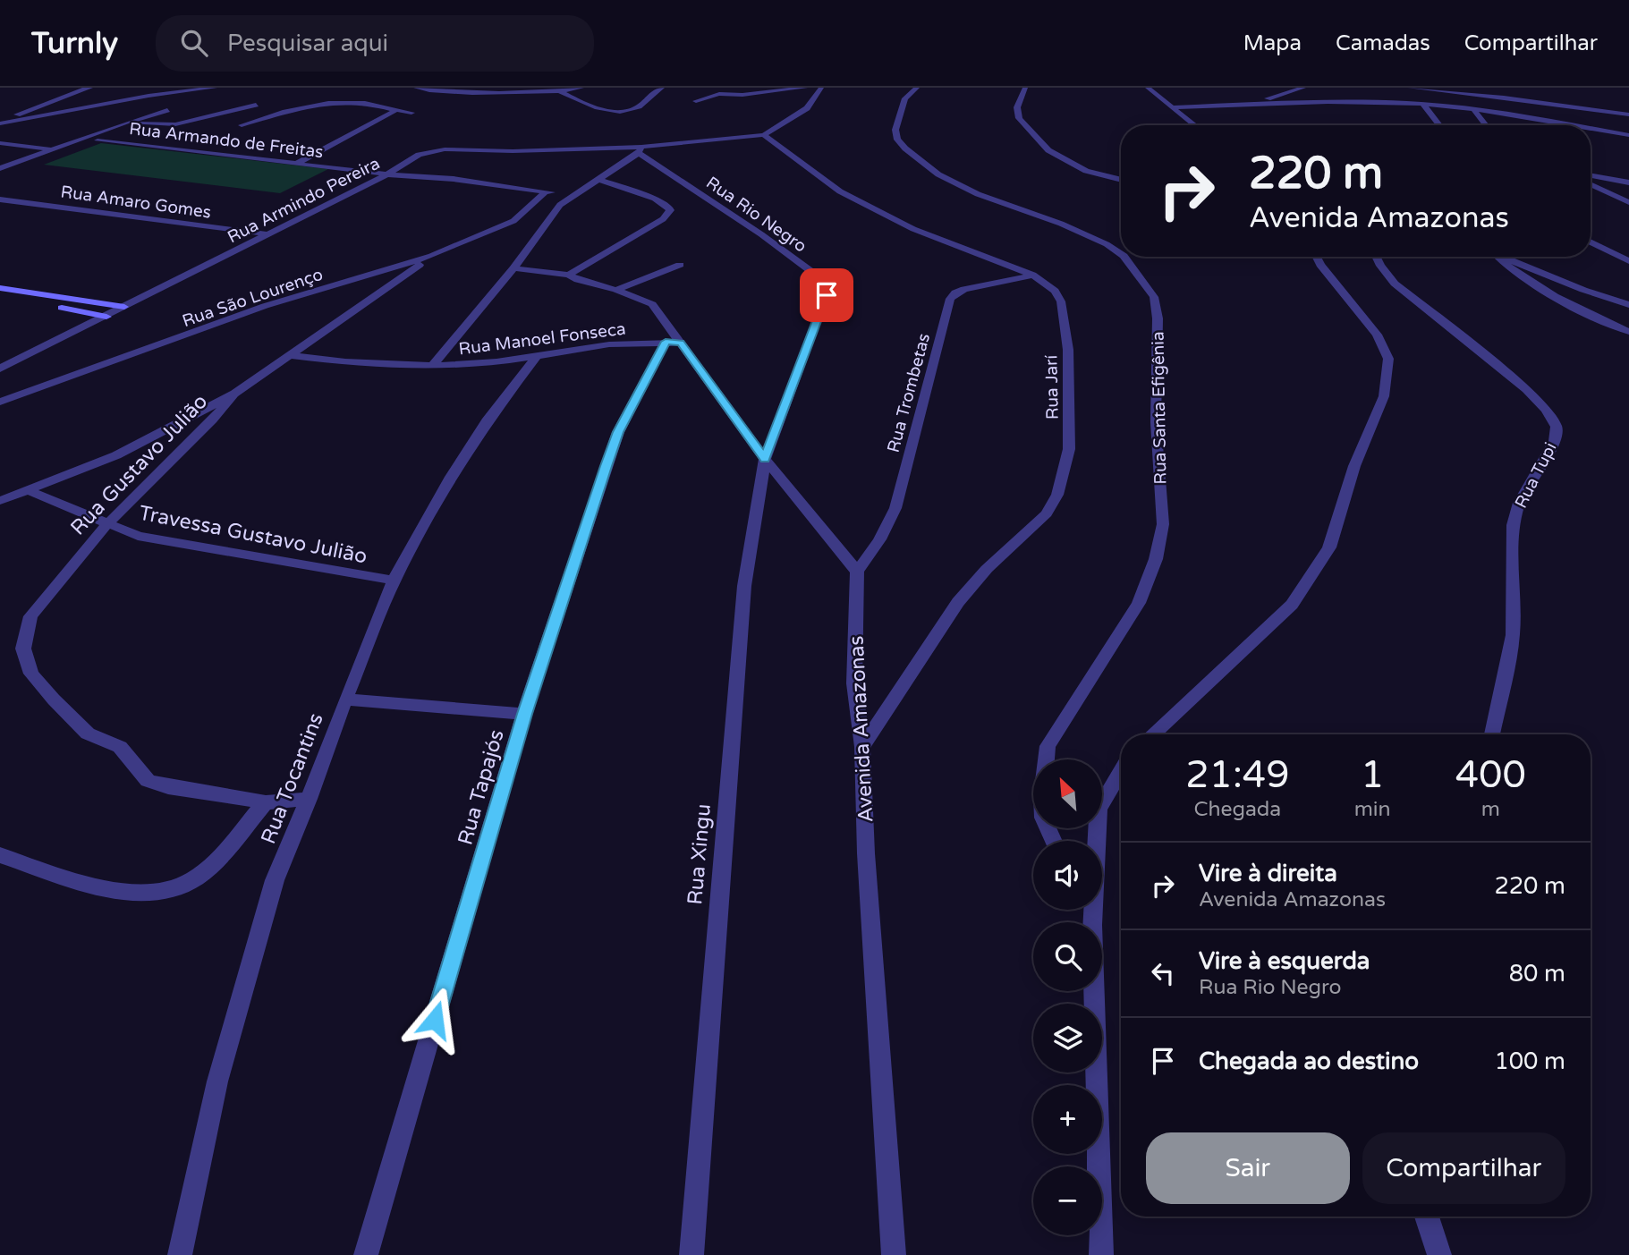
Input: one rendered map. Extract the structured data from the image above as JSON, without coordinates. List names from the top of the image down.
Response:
{
  "streets": {
    "street": [
      "Rua Armando de Freitas",
      "Rua Armindo Pereira",
      "Rua Amaro Gomes",
      "Rua Rio Negro",
      "Rua São Lourenço",
      "Rua Manoel Fonseca",
      "Rua Jarí",
      "Rua Trombetas",
      "Rua Santa Efigênia",
      "Rua Gustavo Julião",
      "Rua Tupi",
      "Travessa Gustavo Julião",
      "Avenida Amazonas",
      "Rua Tocantins",
      "Rua Tapajós",
      "Rua Xingu"
    ]
  },
  "crossings": [
    ["Rua Armando de Freitas", "Rua Armindo Pereira"],
    ["Rua Armindo Pereira", "Rua Amaro Gomes"],
    ["Rua Armindo Pereira", "Rua Rio Negro"],
    ["Rua Rio Negro", "Rua Xingu"],
    ["Rua São Lourenço", "Rua Manoel Fonseca"],
    ["Rua Manoel Fonseca", "Rua Tocantins"],
    ["Rua Manoel Fonseca", "Rua Tapajós"],
    ["Rua Jarí", "Rua Trombetas"],
    ["Rua Jarí", "Avenida Amazonas"],
    ["Rua Trombetas", "Avenida Amazonas"],
    ["Rua Gustavo Julião", "Travessa Gustavo Julião"],
    ["Rua Gustavo Julião", "Rua Tocantins"],
    ["Travessa Gustavo Julião", "Rua Tocantins"]
  ],
  "north": "top left",
  "page": {
    "header": "Turnly",
    "search": "Pesquisar aqui",
    "nav": ["Mapa", "Camadas", "Compartilhar"],
    "turn": ["220 m", "Avenida Amazonas"],
    "eta": [
      "21:49",
      "Chegada",
      "1",
      "min",
      "400",
      "m"
    ],
    "map_buttons": ["+", "−"],
    "list": [
      {
        "name": "Vire à direita",
        "note": "Avenida Amazonas",
        "value": "220 m"
      },
      {
        "name": "Vire à esquerda",
        "note": "Rua Rio Negro",
        "value": "80 m"
      },
      {
        "name": "Chegada ao destino",
        "value": "100 m"
      }
    ],
    "buttons": ["Sair", "Compartilhar"]
  }
}
